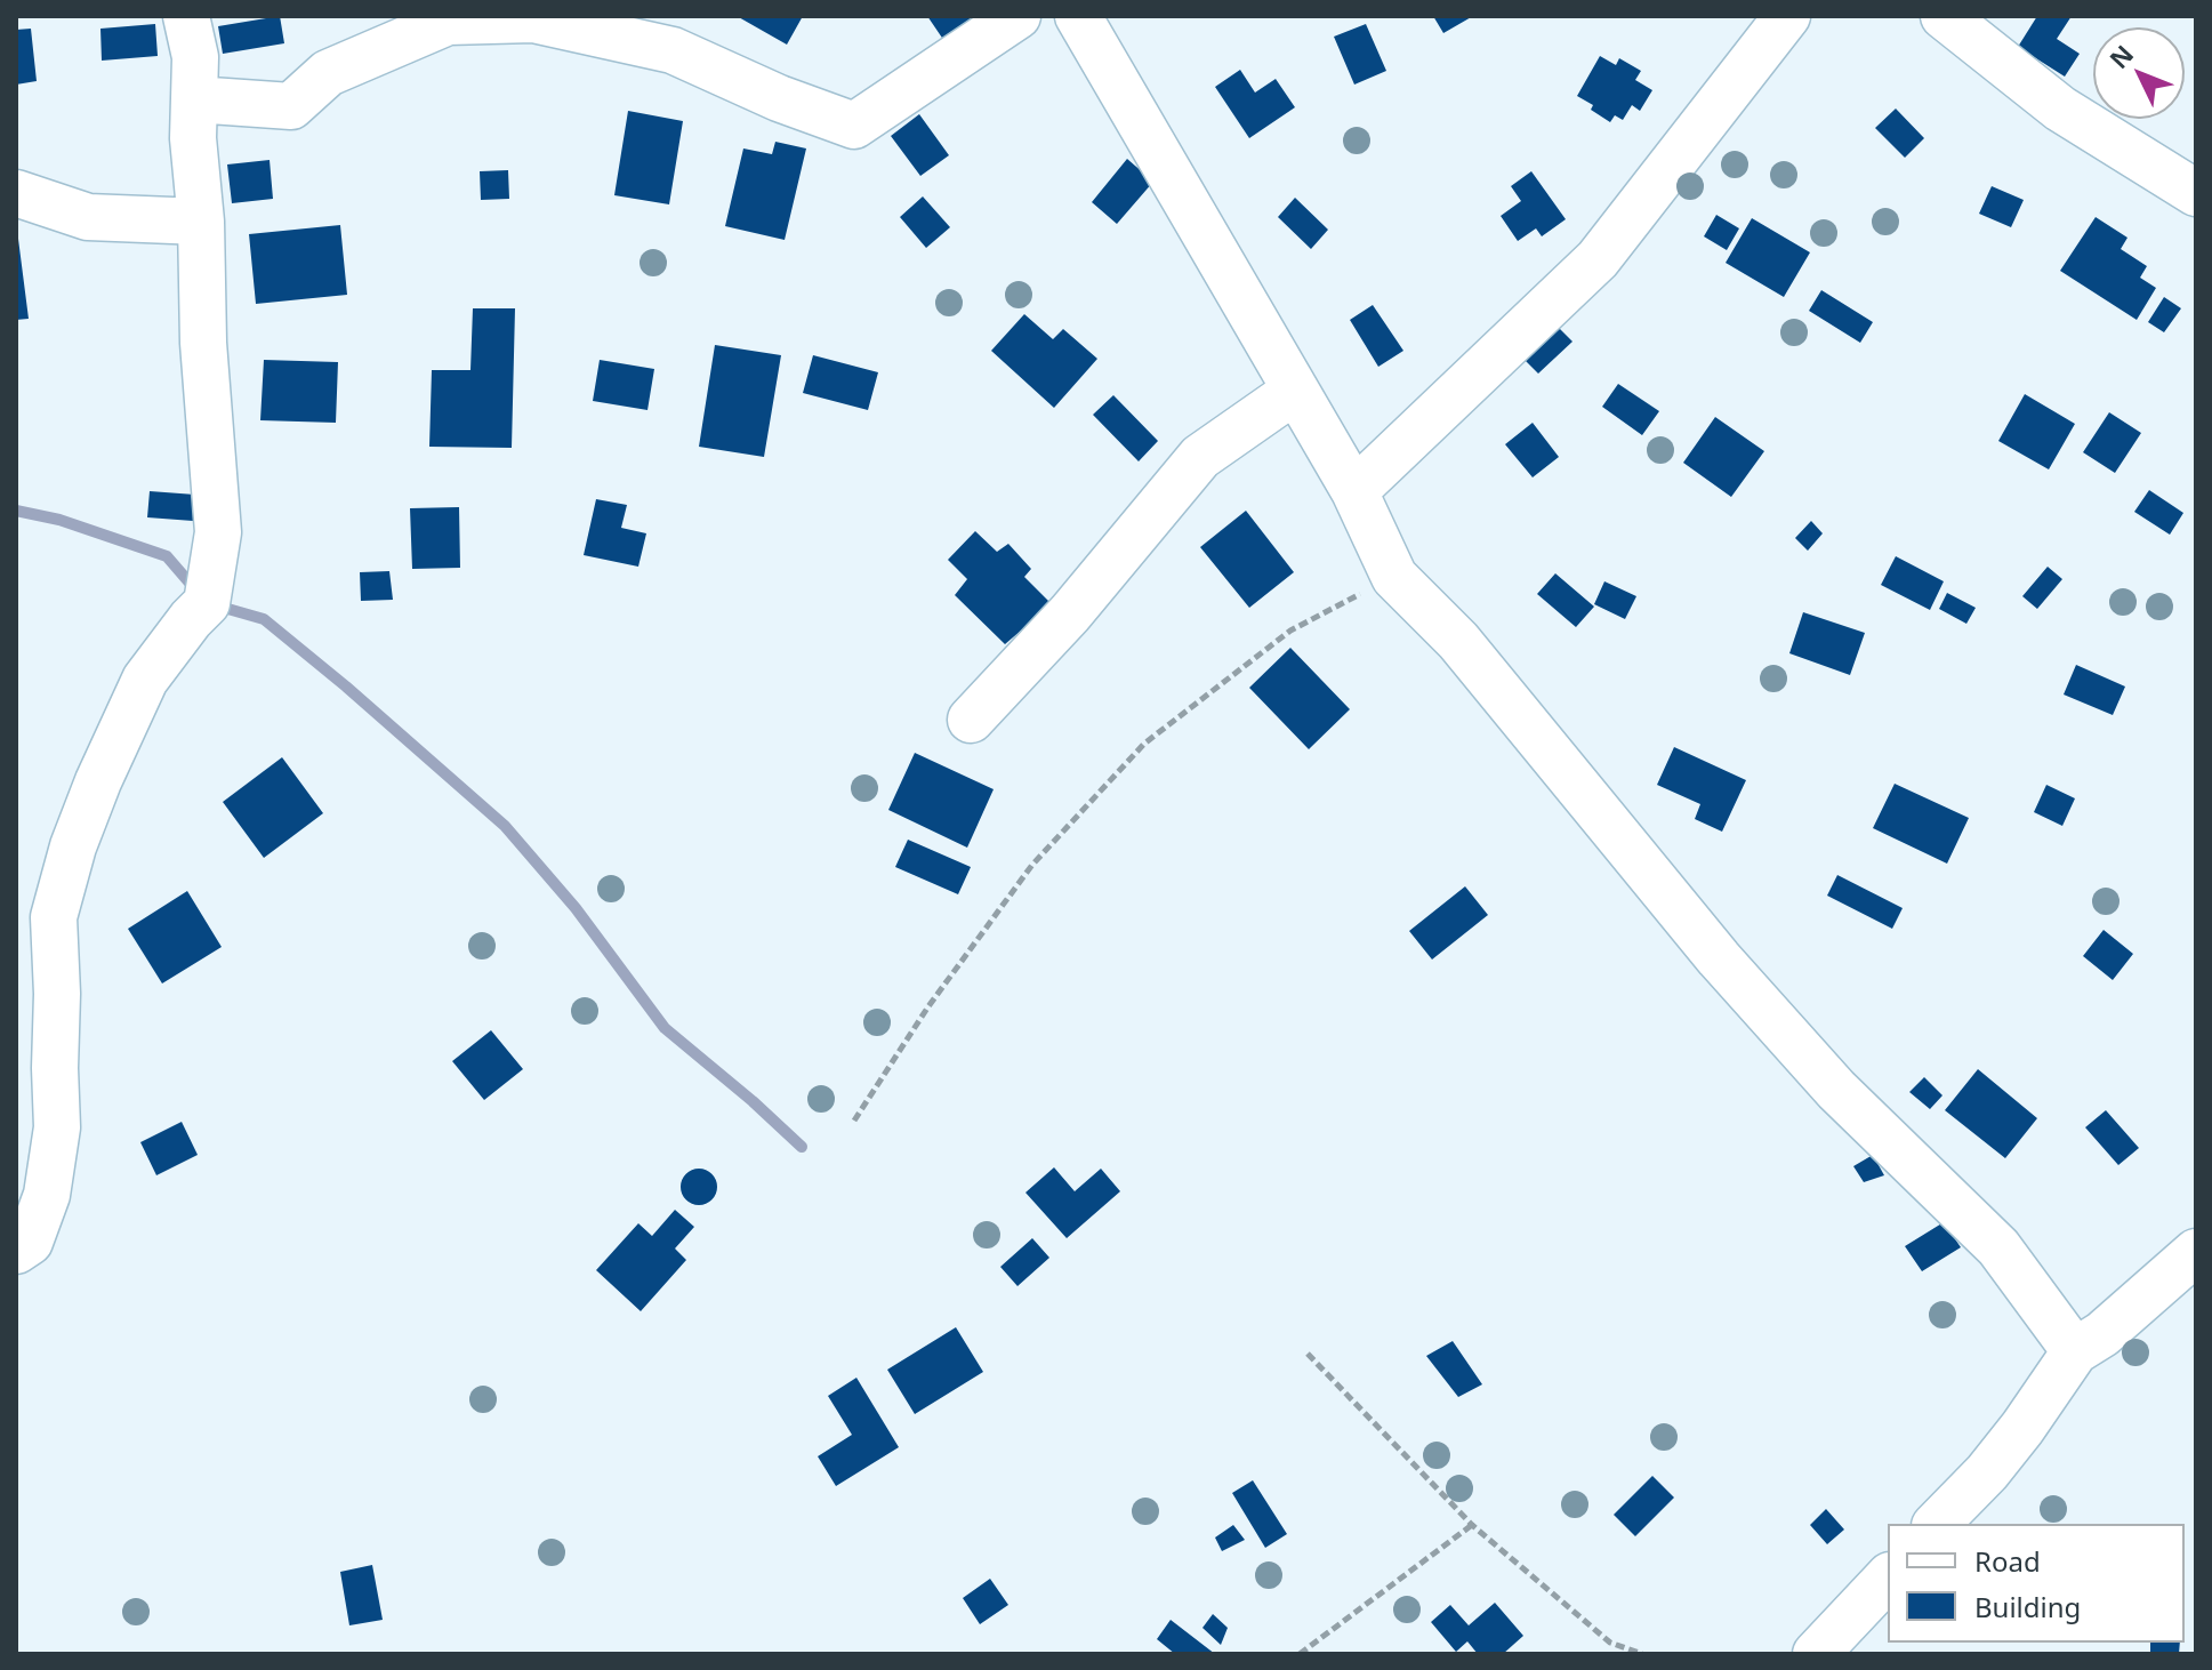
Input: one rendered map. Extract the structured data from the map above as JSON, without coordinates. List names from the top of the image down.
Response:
{
  "legend": ["Road", "Building"],
  "north": "top left"
}
